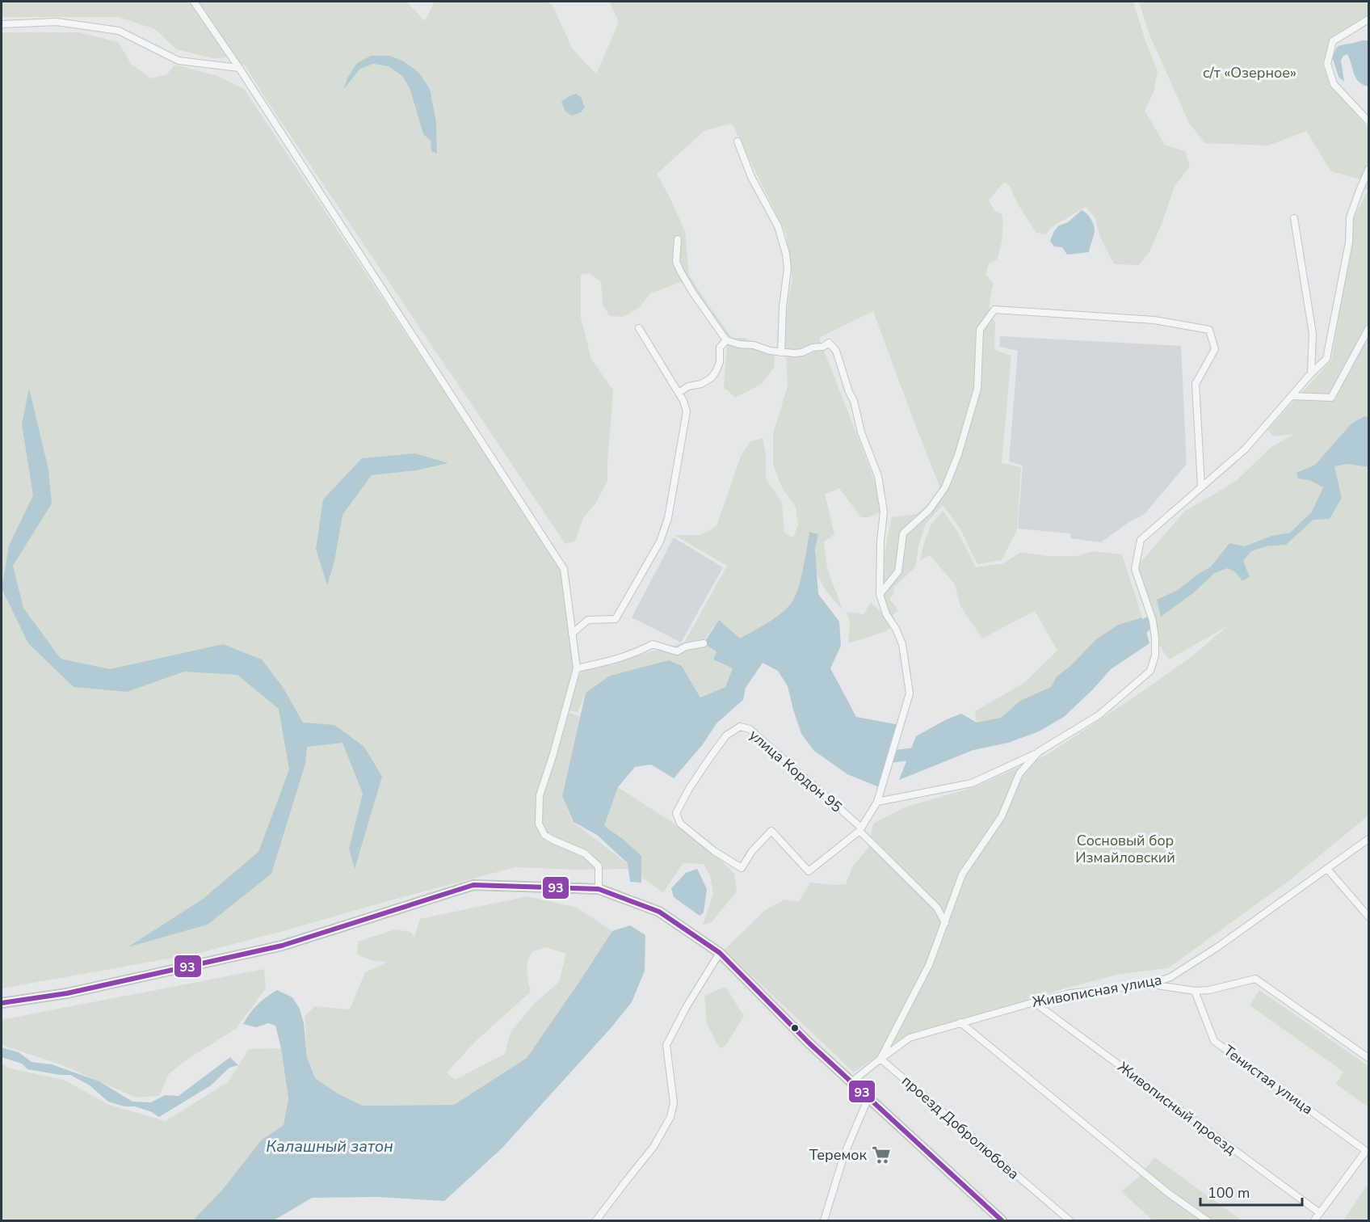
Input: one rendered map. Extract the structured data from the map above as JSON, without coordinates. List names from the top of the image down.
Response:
{
  "streets": {
    "street": [
      "улица Кордон 95",
      "Живописная улица",
      "Тенистая улица",
      "Живописный проезд",
      "проезд Добролюбова"
    ]
  },
  "crossings": [
    ["Живописная улица", "Живописный проезд"],
    ["Живописная улица", "проезд Добролюбова"]
  ],
  "water": ["Калашный затон"],
  "parks": ["с/т «Озерное»", "Сосновый бор Измайловский"],
  "places": {
    "supermarket": ["Теремок"]
  },
  "lines": ["transit line 93"],
  "scale_bar": "100 m"
}
